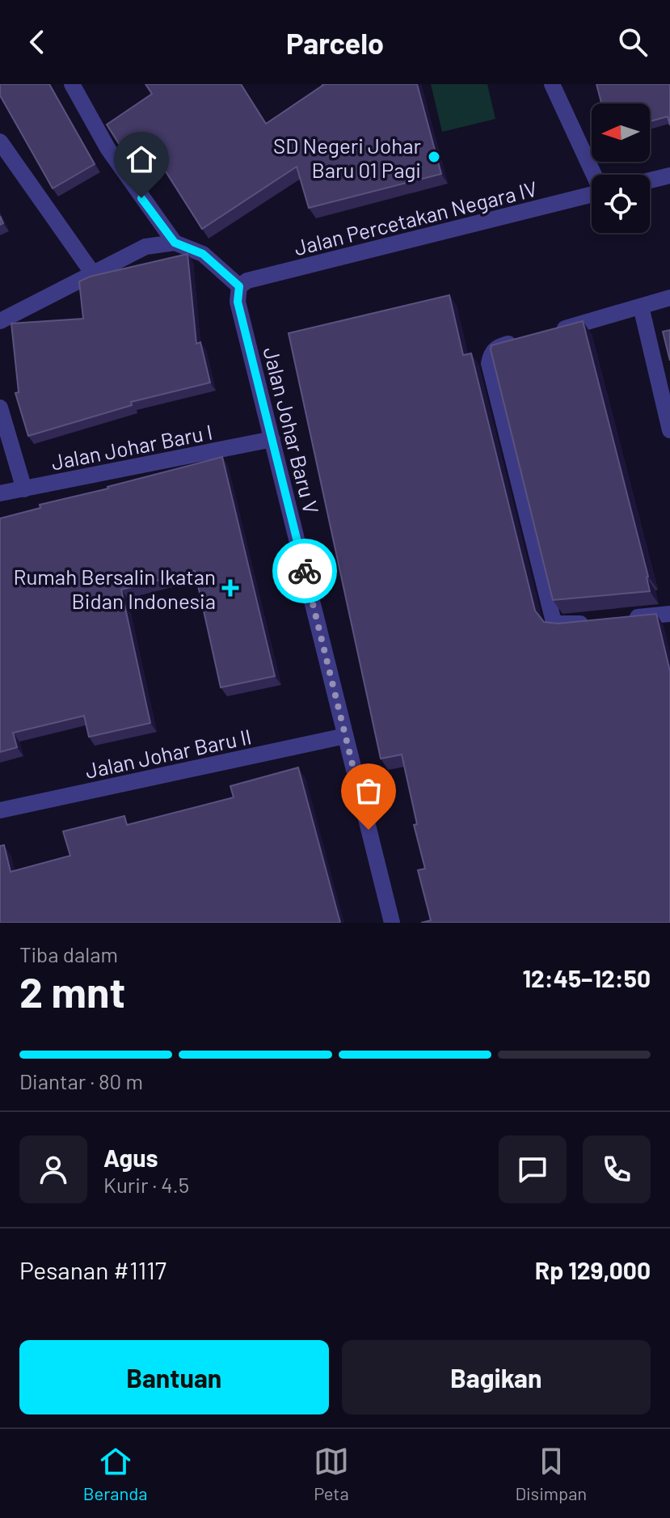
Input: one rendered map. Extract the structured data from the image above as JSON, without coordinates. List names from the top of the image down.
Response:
{
  "streets": {
    "street": [
      "Jalan Percetakan Negara IV",
      "Jalan Johar Baru V",
      "Jalan Johar Baru I",
      "Jalan Johar Baru II"
    ]
  },
  "crossings": [
    ["Jalan Percetakan Negara IV", "Jalan Johar Baru V"],
    ["Jalan Johar Baru V", "Jalan Johar Baru I"],
    ["Jalan Johar Baru V", "Jalan Johar Baru II"]
  ],
  "places": {
    "other": ["SD Negeri Johar Baru 01 Pagi"],
    "health": ["Rumah Bersalin Ikatan Bidan Indonesia"]
  },
  "north": "left",
  "page": {
    "header": "Parcelo",
    "heading": ["2 mnt", "Tiba dalam", "12:45–12:50"],
    "panel": [
      "Agus",
      "Kurir · 4.5",
      "Pesanan #1117",
      "Rp 129,000"
    ],
    "bar": "Diantar · 80 m",
    "buttons": ["Bantuan", "Bagikan"],
    "tabs": ["Beranda", "Peta", "Disimpan"]
  }
}
